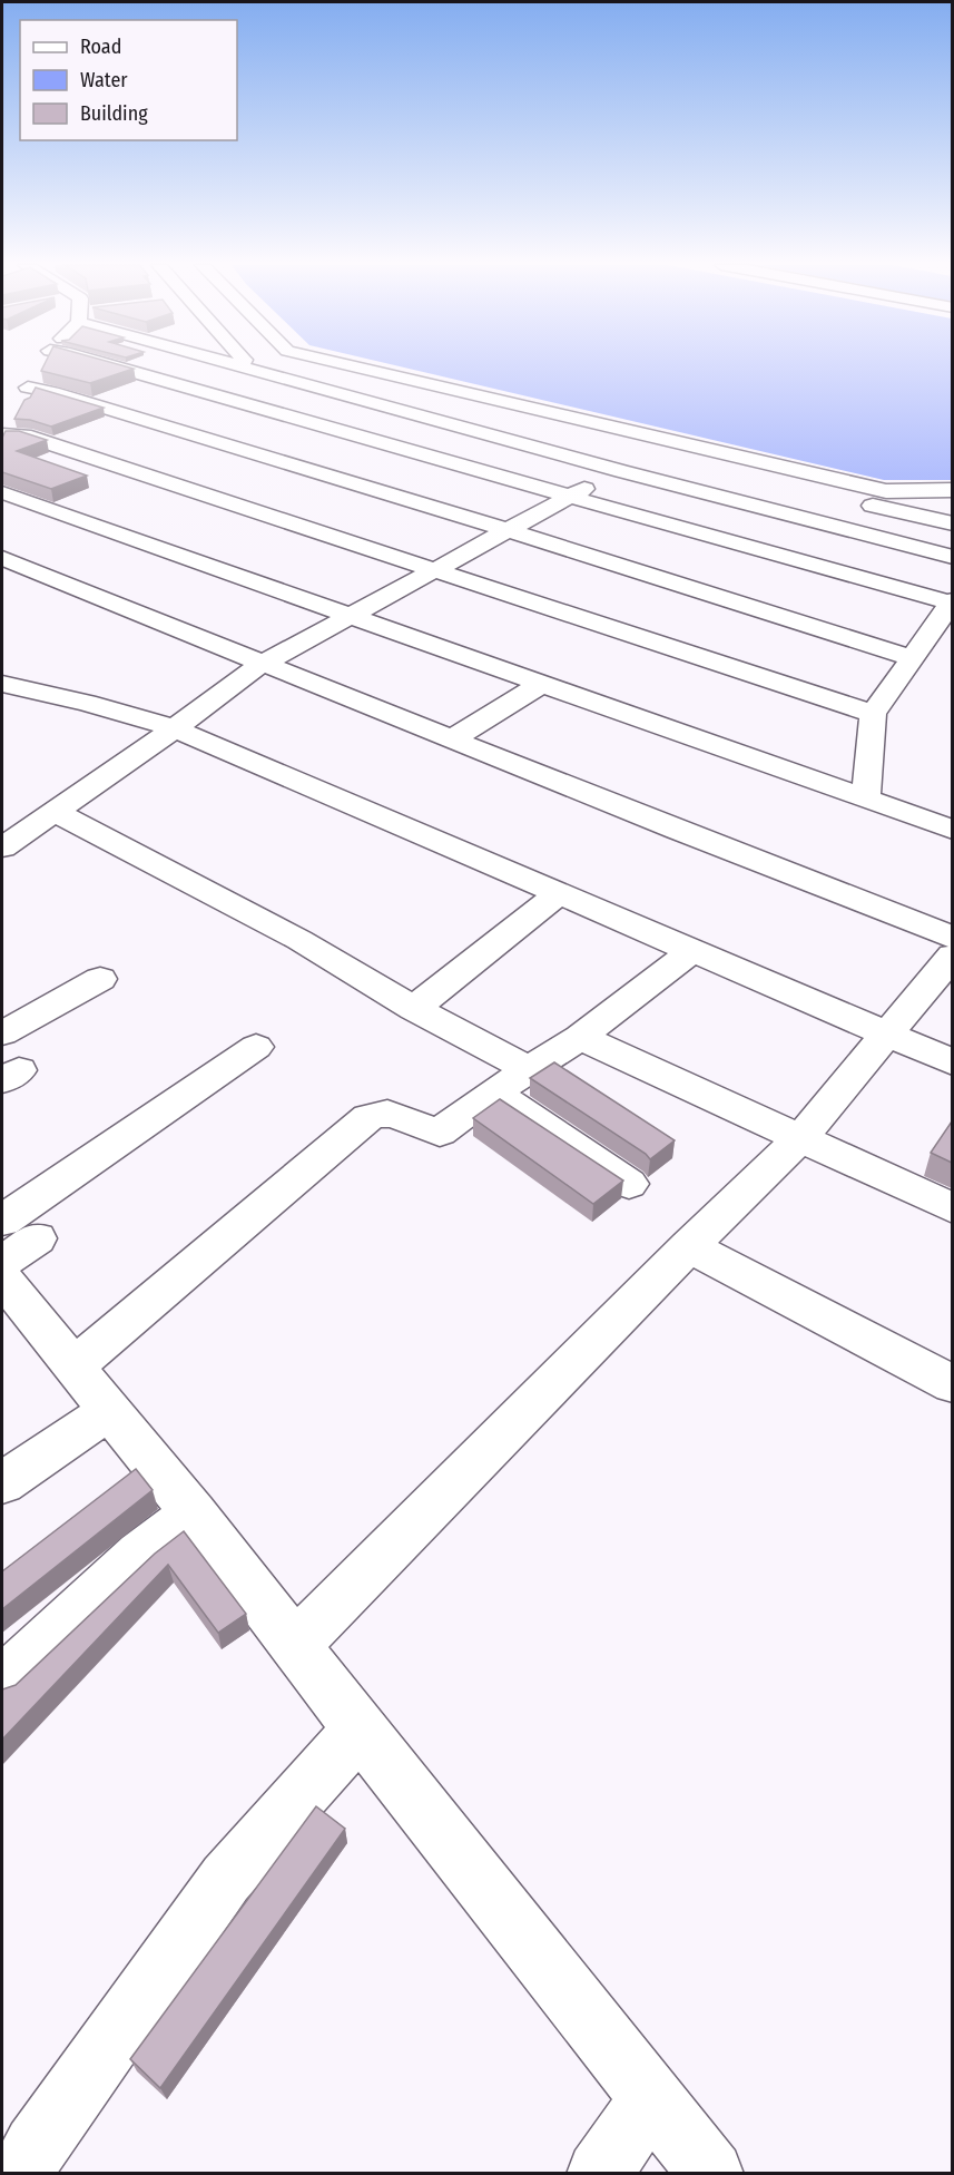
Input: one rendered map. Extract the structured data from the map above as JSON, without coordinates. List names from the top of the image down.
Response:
{
  "legend": ["Road", "Water", "Building"]
}
